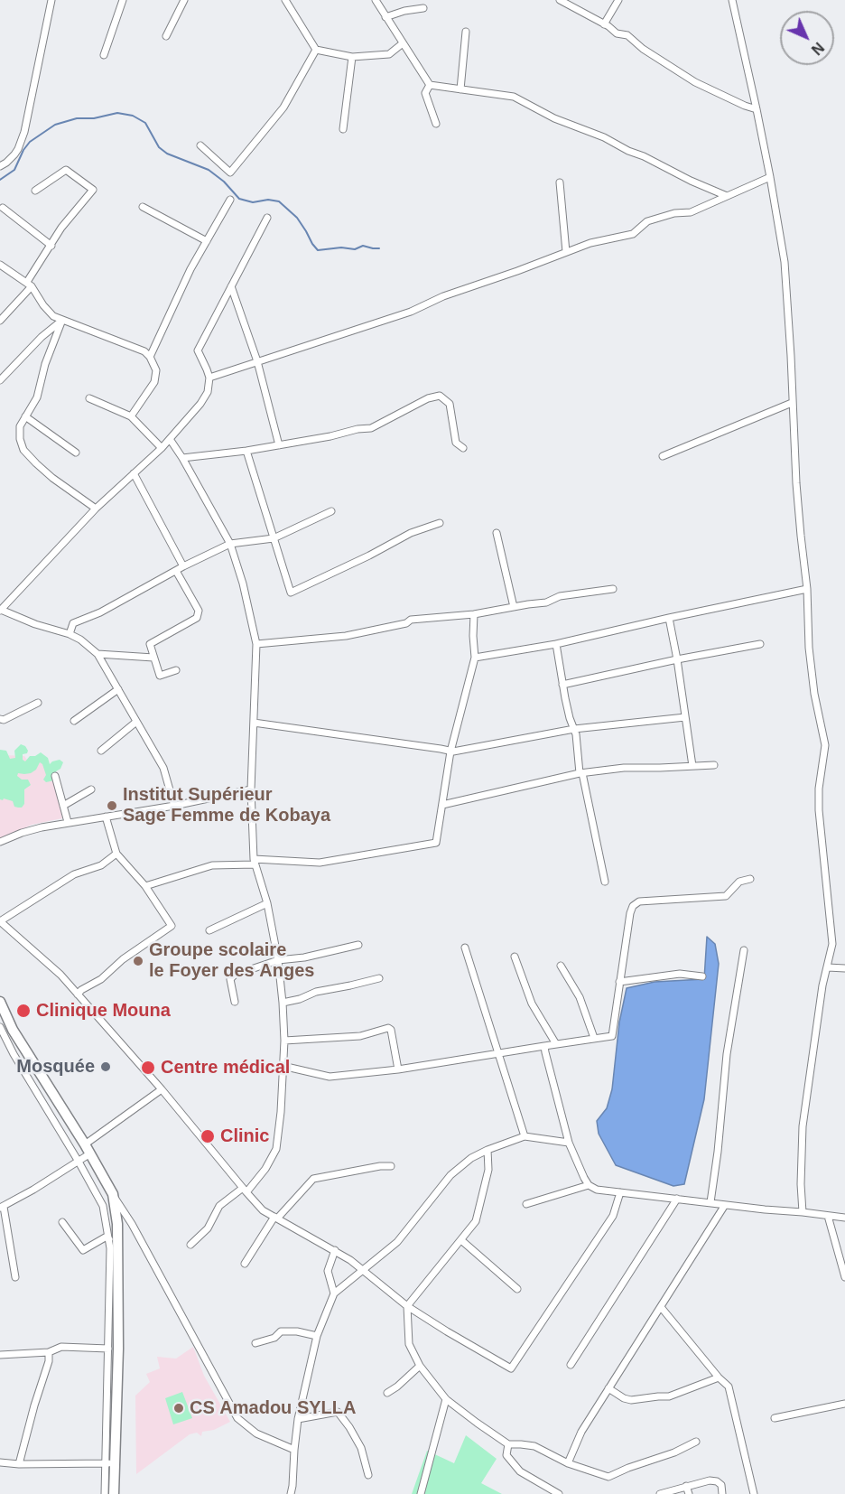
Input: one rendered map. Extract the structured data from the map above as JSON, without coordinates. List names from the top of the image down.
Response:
{
  "places": [
    "Institut Supérieur Sage Femme de Kobaya",
    "Groupe scolaire le Foyer des Anges",
    "Clinique Mouna",
    "Mosquée",
    "Centre médical",
    "Clinic",
    "CS Amadou SYLLA"
  ],
  "north": "bottom right"
}
